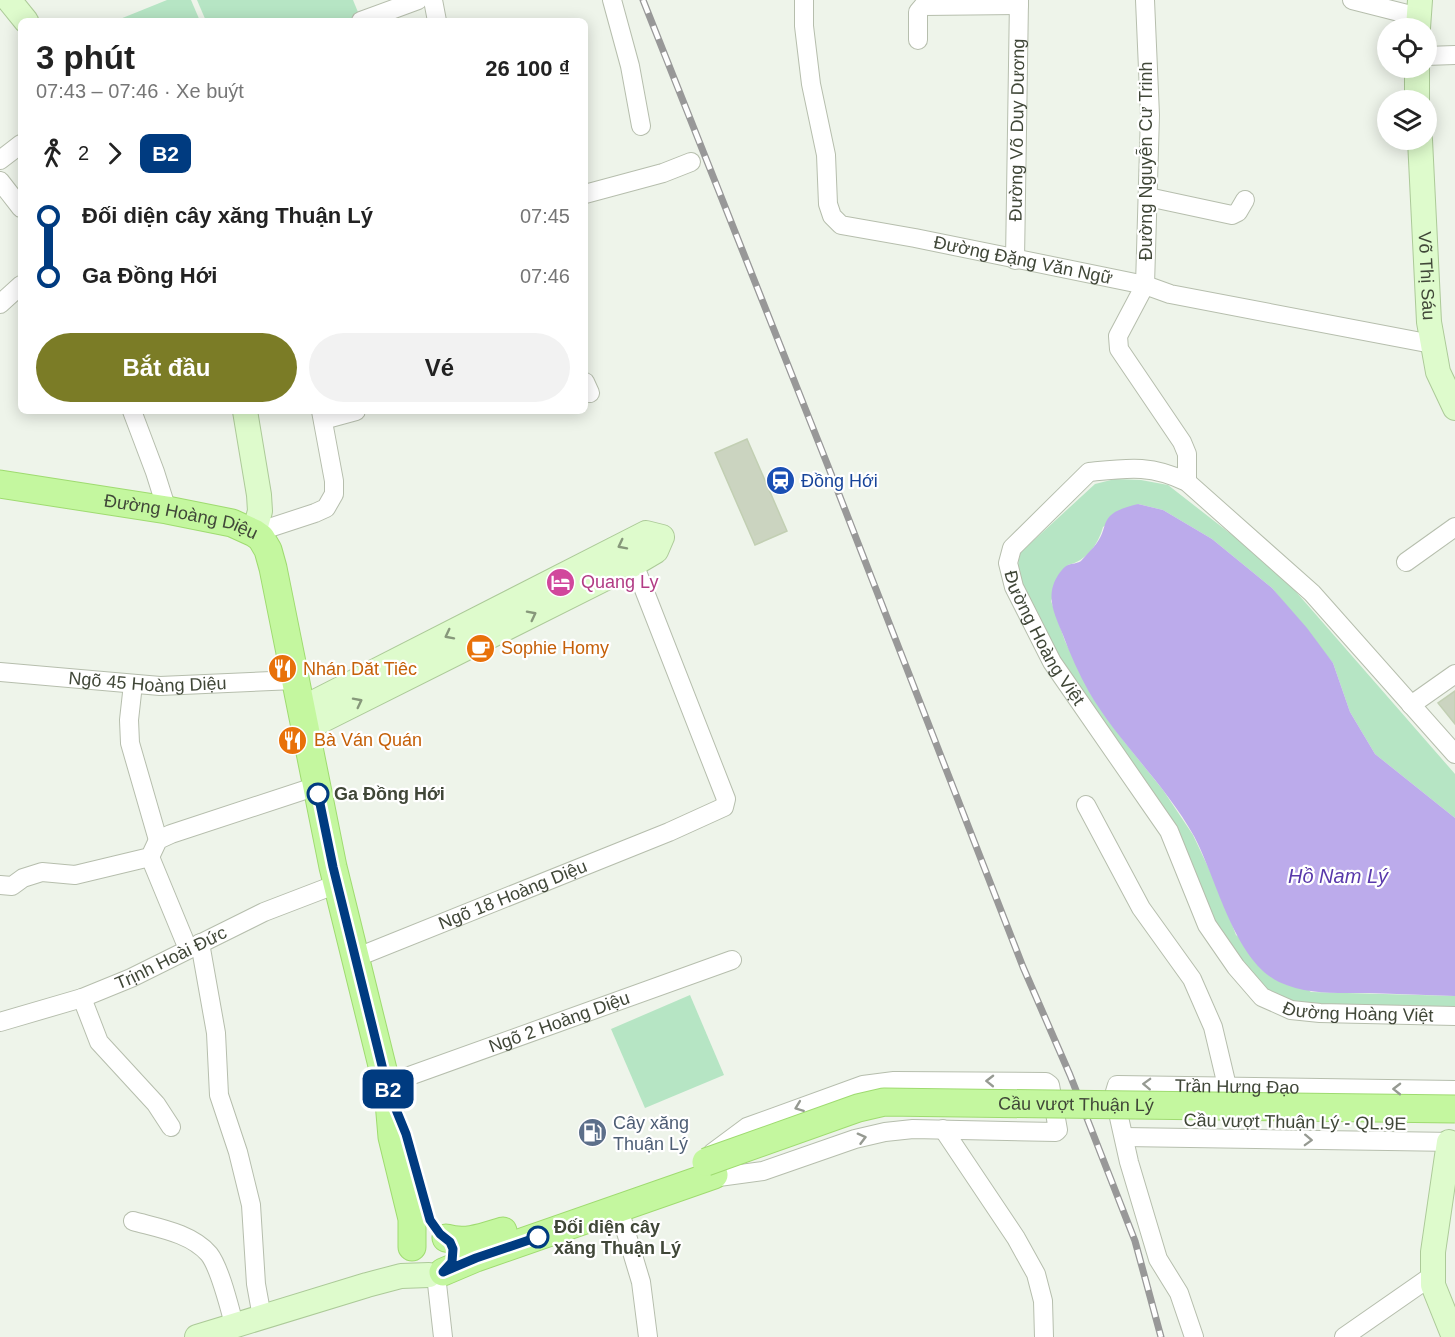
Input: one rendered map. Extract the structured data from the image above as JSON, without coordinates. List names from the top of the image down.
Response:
{
  "streets": {
    "main road": ["Đường Hoàng Diệu", "Cầu vượt Thuận Lý", "Cầu vượt Thuận Lý - QL.9E"],
    "street": [
      "Đường Võ Duy Dương",
      "Đường Nguyễn Cư Trinh",
      "Đường Đặng Văn Ngữ",
      "Võ Thị Sáu",
      "Đường Hoàng Việt",
      "Ngõ 45 Hoàng Diệu",
      "Ngõ 18 Hoàng Diệu",
      "Trịnh Hoài Đức",
      "Ngõ 2 Hoàng Diệu",
      "Trần Hưng Đạo"
    ]
  },
  "crossings": [
    ["Đường Võ Duy Dương", "Đường Đặng Văn Ngữ"],
    ["Đường Nguyễn Cư Trinh", "Đường Đặng Văn Ngữ"],
    ["Đường Đặng Văn Ngữ", "Võ Thị Sáu"],
    ["Đường Hoàng Diệu", "Ngõ 45 Hoàng Diệu"],
    ["Đường Hoàng Diệu", "Ngõ 18 Hoàng Diệu"],
    ["Đường Hoàng Diệu", "Trịnh Hoài Đức"],
    ["Đường Hoàng Diệu", "Ngõ 2 Hoàng Diệu"],
    ["Cầu vượt Thuận Lý", "Cầu vượt Thuận Lý - QL.9E"]
  ],
  "water": ["Hồ Nam Lý"],
  "places": {
    "station": ["Đồng Hới"],
    "hotel": ["Quang Ly"],
    "cafe": ["Sophie Homy"],
    "restaurant": ["Nhán Dăt Tiêc", "Bà Ván Quán"],
    "other": ["Ga Đồng Hới", "Đối diện cây xăng Thuận Lý"],
    "fuel station": ["Cây xăng Thuận Lý"]
  },
  "lines": ["bus line B2"],
  "page": {
    "on_map": "B2",
    "heading": ["3 phút", "07:43 – 07:46 · Xe buýt", "26 100 ₫"],
    "legs": ["2", "B2"],
    "list": [
      {
        "name": "Đối diện cây xăng Thuận Lý",
        "value": "07:45"
      },
      {
        "name": "Ga Đồng Hới",
        "value": "07:46"
      }
    ],
    "buttons": ["Bắt đầu", "Vé"]
  }
}
